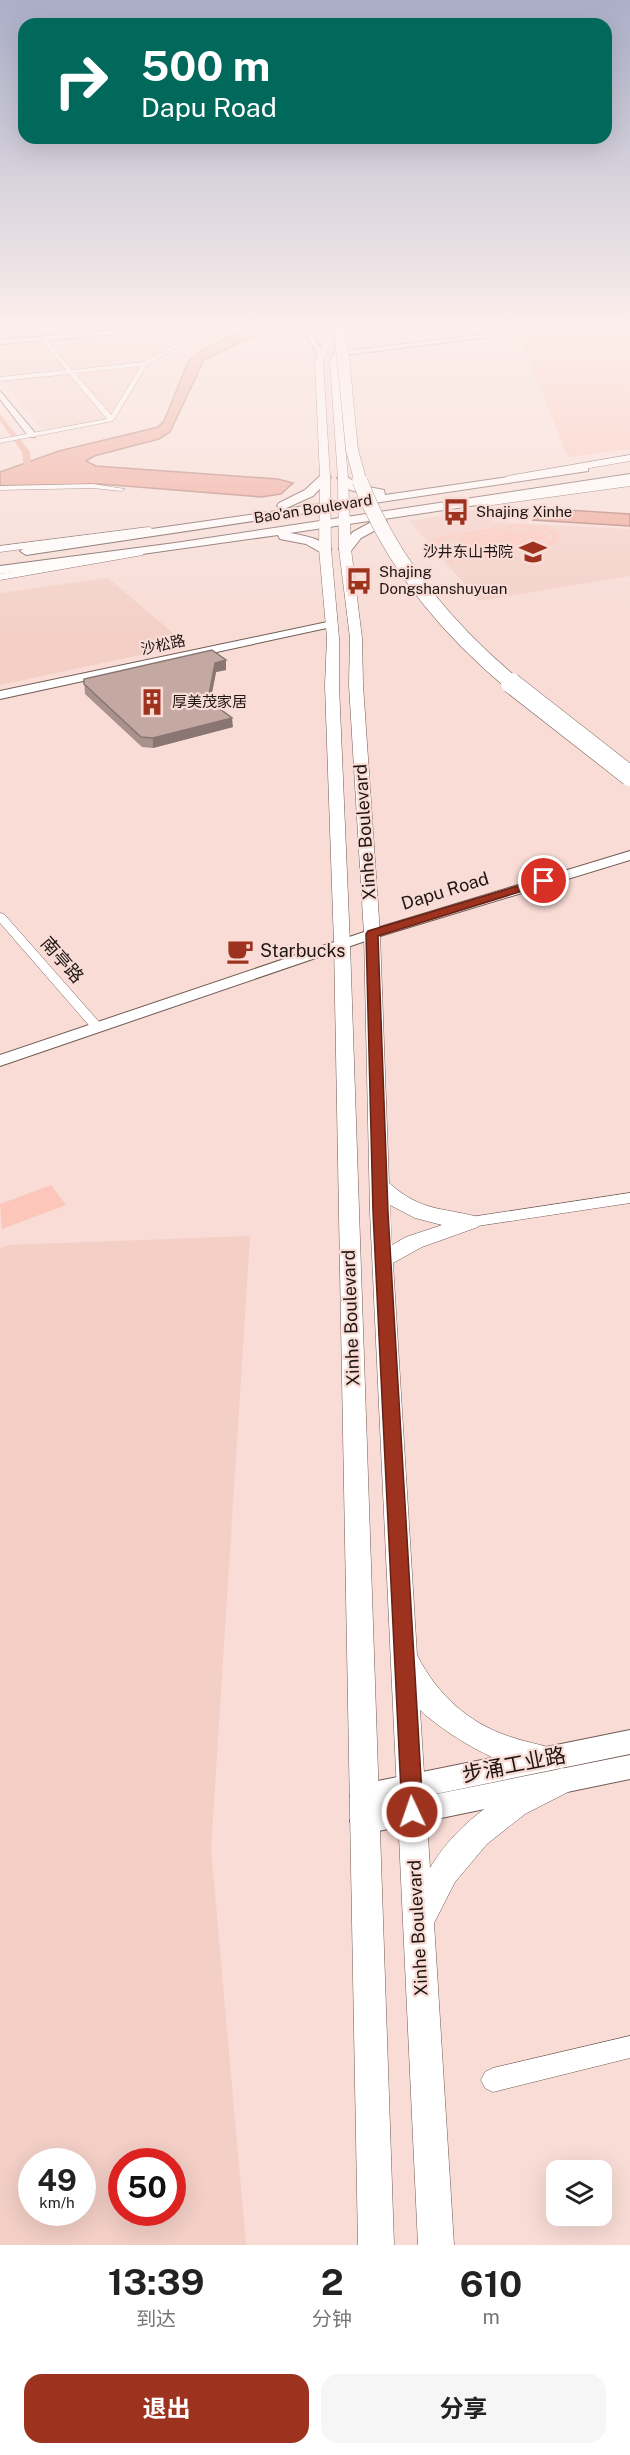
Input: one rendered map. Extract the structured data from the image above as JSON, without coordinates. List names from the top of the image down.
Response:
{
  "streets": {
    "main road": ["Bao'an Boulevard", "Xinhe Boulevard"],
    "street": [
      "沙松路",
      "Dapu Road",
      "南亭路",
      "步涌工业路"
    ]
  },
  "crossings": [
    ["Bao'an Boulevard", "Xinhe Boulevard"],
    ["沙松路", "Xinhe Boulevard"],
    ["Xinhe Boulevard", "Dapu Road"],
    ["Xinhe Boulevard", "步涌工业路"],
    ["Dapu Road", "南亭路"]
  ],
  "places": {
    "bus stop": ["Shajing Xinhe", "Shajing Dongshanshuyuan"],
    "school or university": ["沙井东山书院"],
    "building": ["厚美茂家居"],
    "cafe": ["Starbucks"]
  },
  "page": {
    "turn": ["500 m", "Dapu Road"],
    "speed": "49 km/h",
    "limit": "50",
    "eta": [
      "13:39",
      "到达",
      "2",
      "分钟",
      "610",
      "m"
    ],
    "buttons": ["退出", "分享"]
  }
}
